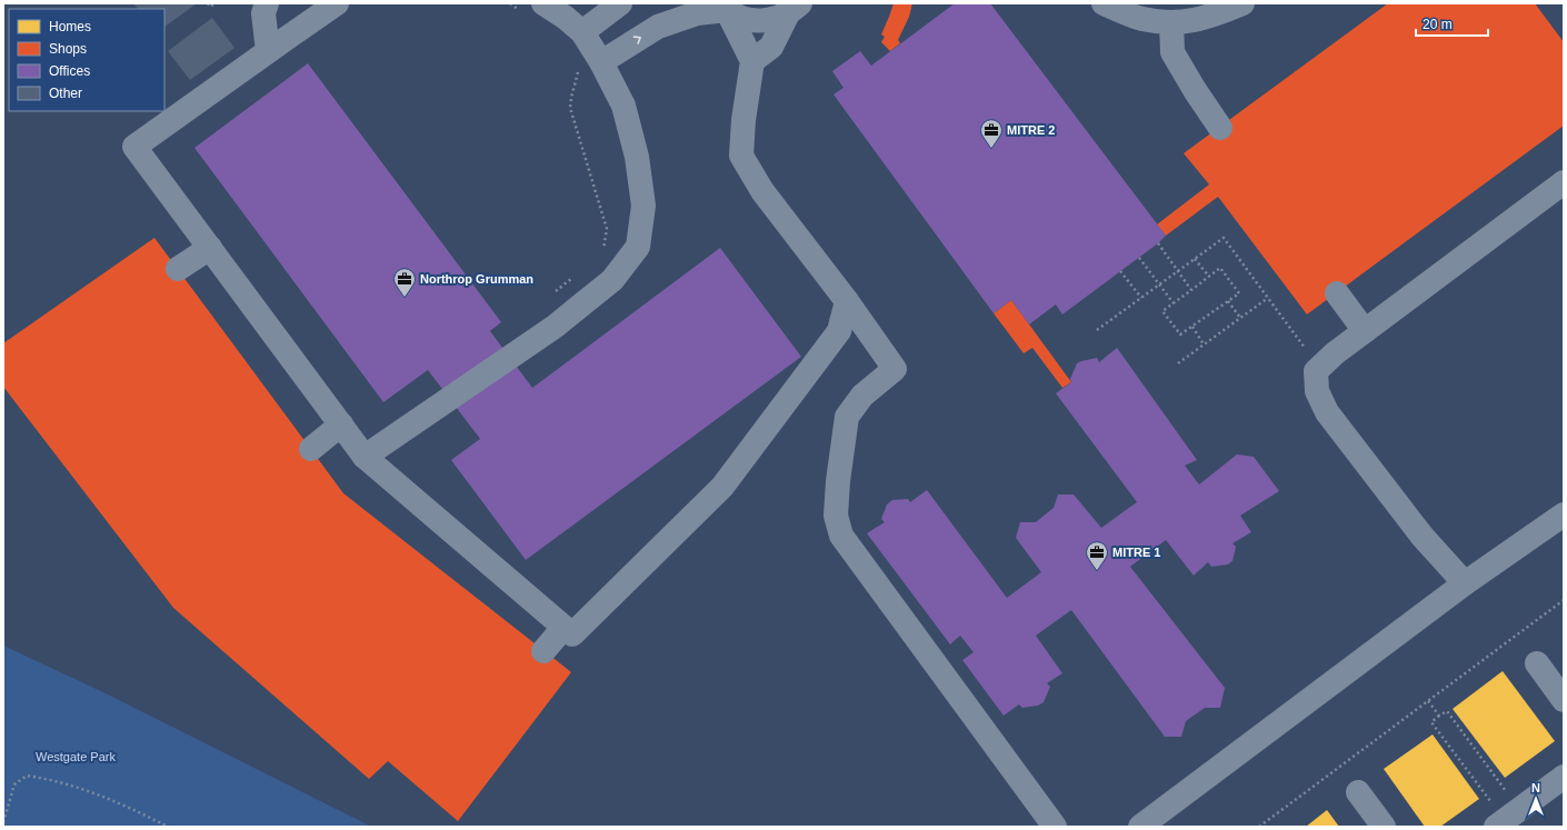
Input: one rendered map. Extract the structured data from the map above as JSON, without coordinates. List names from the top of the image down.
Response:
{
  "parks": ["Westgate Park"],
  "places": {
    "office": ["MITRE 2", "Northrop Grumman", "MITRE 1"]
  },
  "legend": [
    "Homes",
    "Shops",
    "Offices",
    "Other"
  ],
  "scale_bar": "20 m",
  "north": "top"
}
